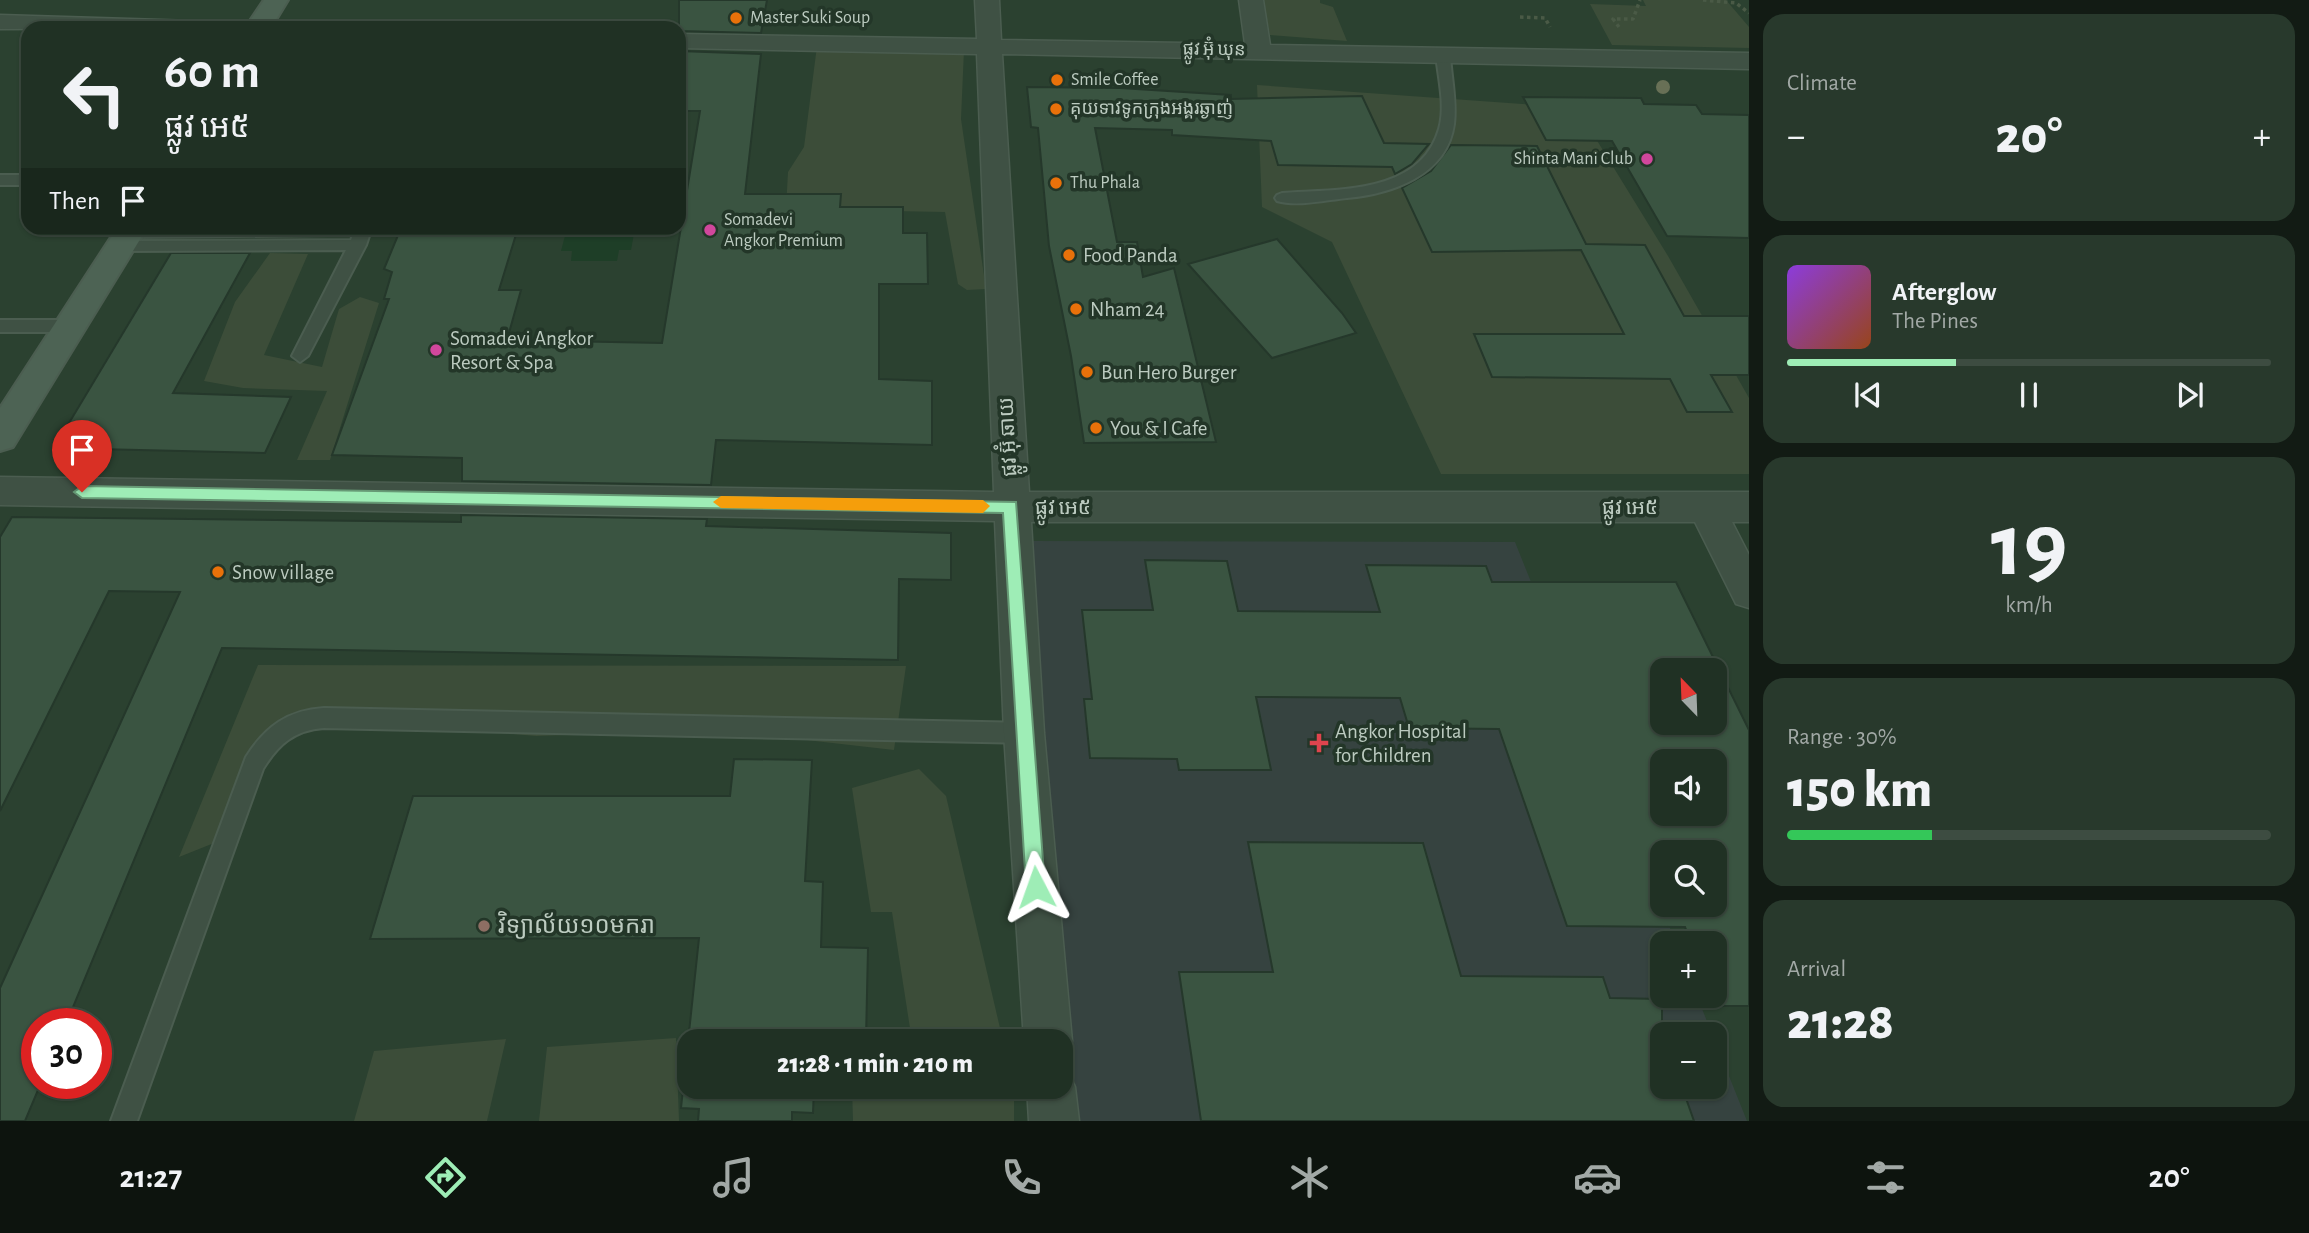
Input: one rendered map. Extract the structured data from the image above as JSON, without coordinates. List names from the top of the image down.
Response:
{
  "streets": {
    "street": ["ផ្លូវ អ៊ុំ ឃុន", "ផ្លូវ អ៊ុំ ឆាយ", "ផ្លូវ អេ៥"]
  },
  "crossings": [
    ["ផ្លូវ អ៊ុំ ឃុន", "ផ្លូវ អ៊ុំ ឆាយ"],
    ["ផ្លូវ អ៊ុំ ឆាយ", "ផ្លូវ អេ៥"]
  ],
  "places": {
    "other": [
      "Master Suki Soup",
      "Smile Coffee",
      "គុយទាវទូកក្រុងអង្គរឆ្ងាញ់",
      "Shinta Mani Club",
      "Thu Phala",
      "Somadevi Angkor Premium",
      "Food Panda",
      "Nham 24",
      "Somadevi Angkor Resort & Spa",
      "Bun Hero Burger",
      "You & I Cafe",
      "Snow village",
      "វិទ្យាល័យ១០មករា"
    ],
    "health": ["Angkor Hospital for Children"]
  },
  "north": "top left",
  "page": {
    "tile": [
      "Climate",
      ["19", "km/h"],
      ["Range · 30%", "150 km"],
      ["Arrival", "21:28"]
    ],
    "turn": ["60 m", "ផ្លូវ អេ៥"],
    "heat": ["−", "20°", "+"],
    "then": "Then",
    "song": ["Afterglow", "The Pines"],
    "map_buttons": ["+", "−"],
    "limit": "30",
    "trip": "21:28 · 1 min · 210 m",
    "tabs": ["21:27", "20°"]
  }
}
